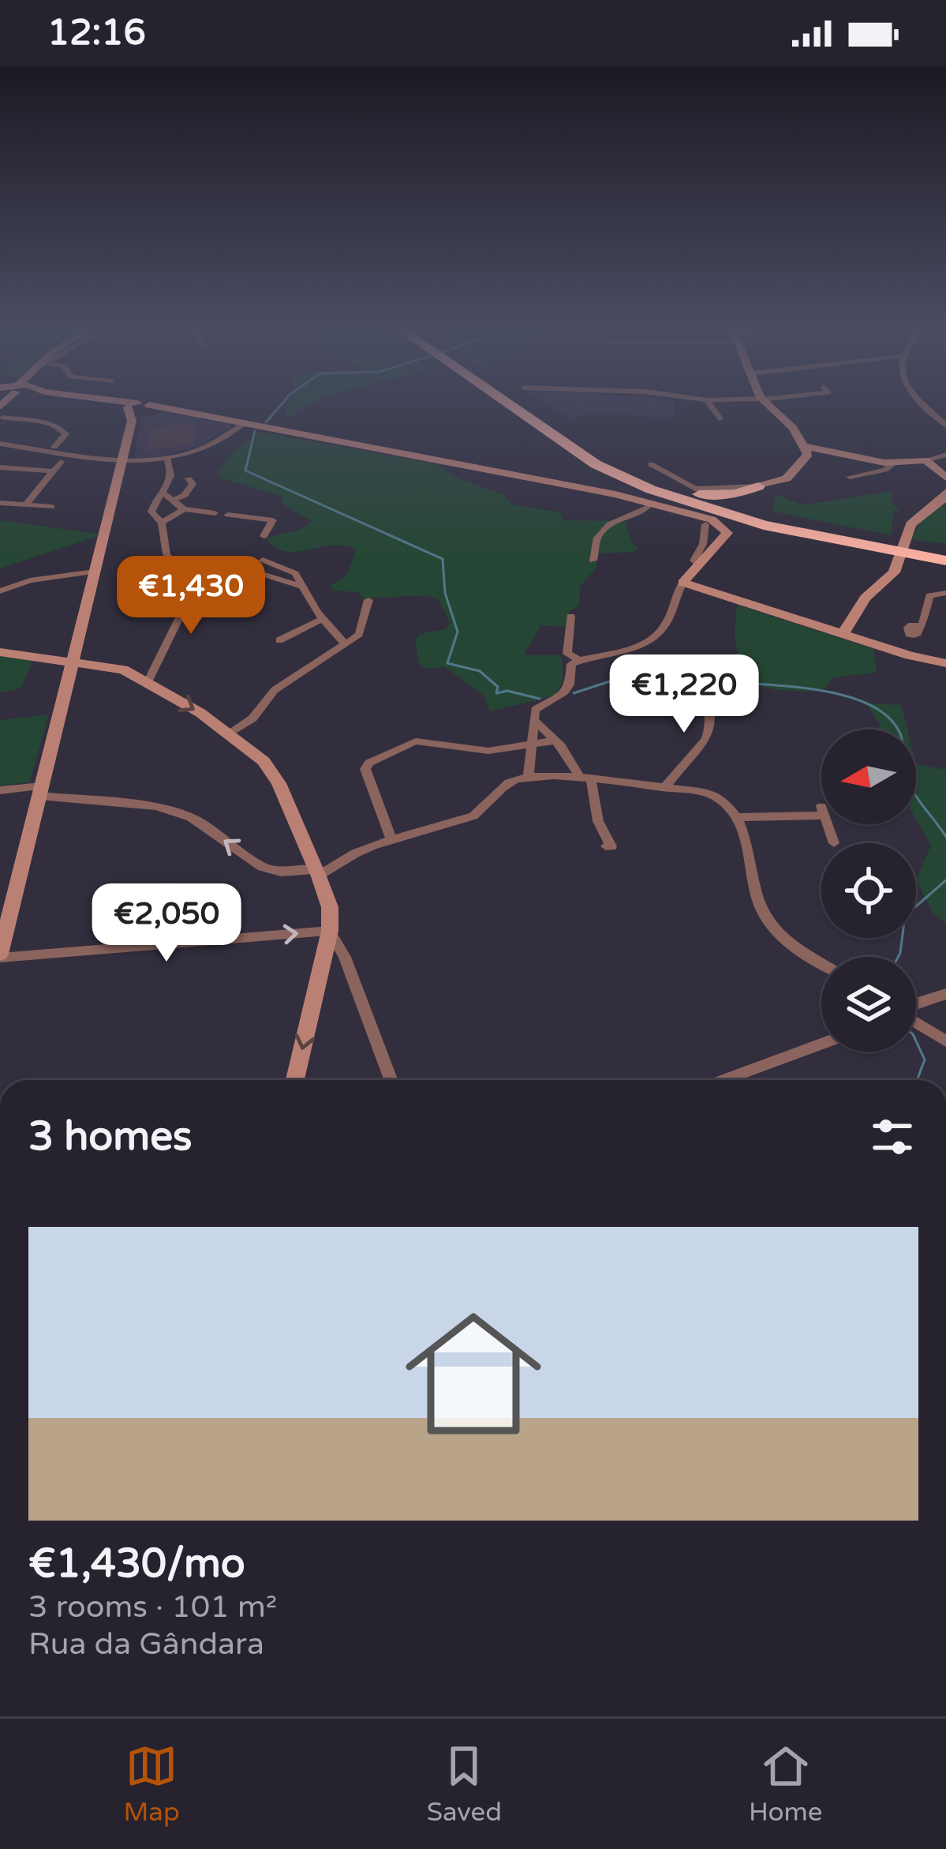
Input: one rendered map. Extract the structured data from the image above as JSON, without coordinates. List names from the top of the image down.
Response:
{
  "north": "left",
  "page": {
    "status": "12:16",
    "price": ["€1,430", "€1,220", "€2,050"],
    "heading": "3 homes",
    "list": [
      {
        "name": "€1,430/mo",
        "note": "3 rooms · 101 m² · Rua da Gândara"
      }
    ],
    "tabs": ["Map", "Saved", "Home"]
  }
}
